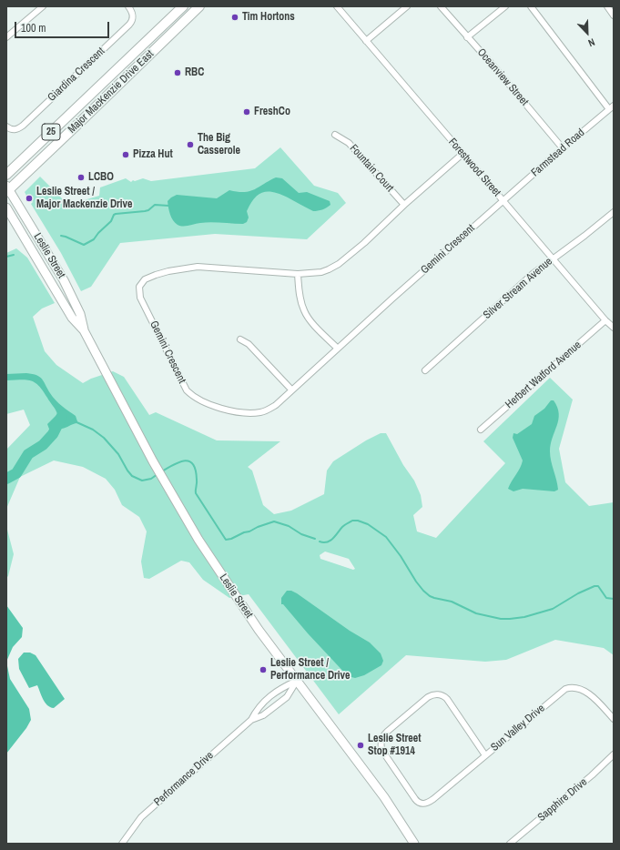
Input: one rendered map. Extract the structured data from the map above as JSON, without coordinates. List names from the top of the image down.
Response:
{
  "streets": {
    "main road": ["Major MacKenzie Drive East", "25", "Leslie Street"],
    "street": [
      "Giardina Crescent",
      "Oceanview Street",
      "Farmstead Road",
      "Forestwood Street",
      "Fountain Court",
      "Gemini Crescent",
      "Silver Stream Avenue",
      "Herbert Watford Avenue",
      "Sun Valley Drive",
      "Performance Drive",
      "Sapphire Drive"
    ]
  },
  "crossings": [
    ["Oceanview Street", "Farmstead Road"],
    ["Major MacKenzie Drive East", "Leslie Street"],
    ["Farmstead Road", "Forestwood Street"],
    ["Farmstead Road", "Gemini Crescent"],
    ["Forestwood Street", "Gemini Crescent"],
    ["Forestwood Street", "Silver Stream Avenue"],
    ["Forestwood Street", "Herbert Watford Avenue"],
    ["Fountain Court", "Gemini Crescent"],
    ["Leslie Street", "Performance Drive"]
  ],
  "places": [
    "Tim Hortons",
    "RBC",
    "FreshCo",
    "The Big Casserole",
    "Pizza Hut",
    "LCBO",
    "Leslie Street / Major Mackenzie Drive",
    "Leslie Street / Performance Drive",
    "Leslie Street Stop #1914"
  ],
  "scale_bar": "100 m",
  "north": "bottom right"
}
